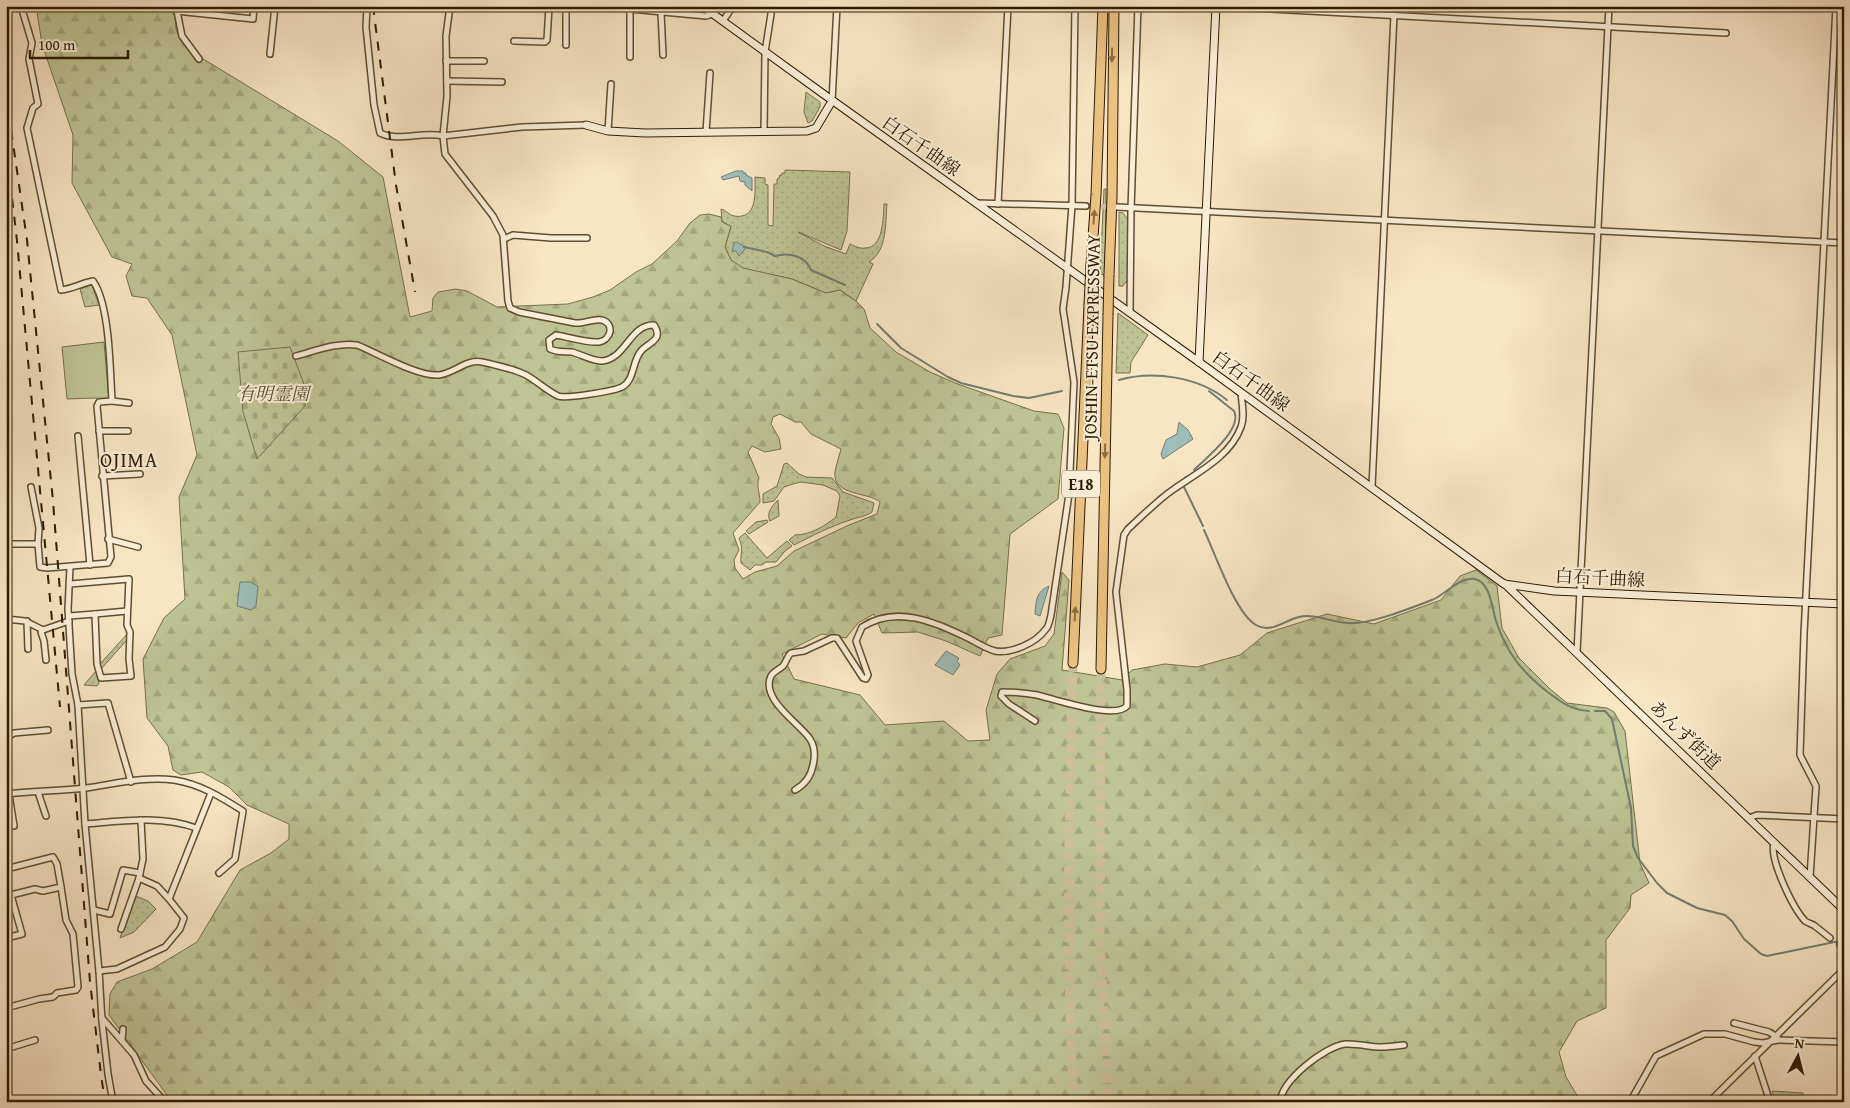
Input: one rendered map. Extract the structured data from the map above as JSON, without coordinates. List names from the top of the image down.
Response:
{
  "streets": {
    "highway": ["JOSHIN-ETSU EXPRESSWAY", "E18"],
    "main road": ["白石千曲線", "あんず街道"]
  },
  "crossings": [
    ["白石千曲線", "あんず街道"]
  ],
  "districts": ["OJIMA"],
  "parks": ["有明霊園"],
  "scale_bar": "100 m",
  "north": "top"
}
